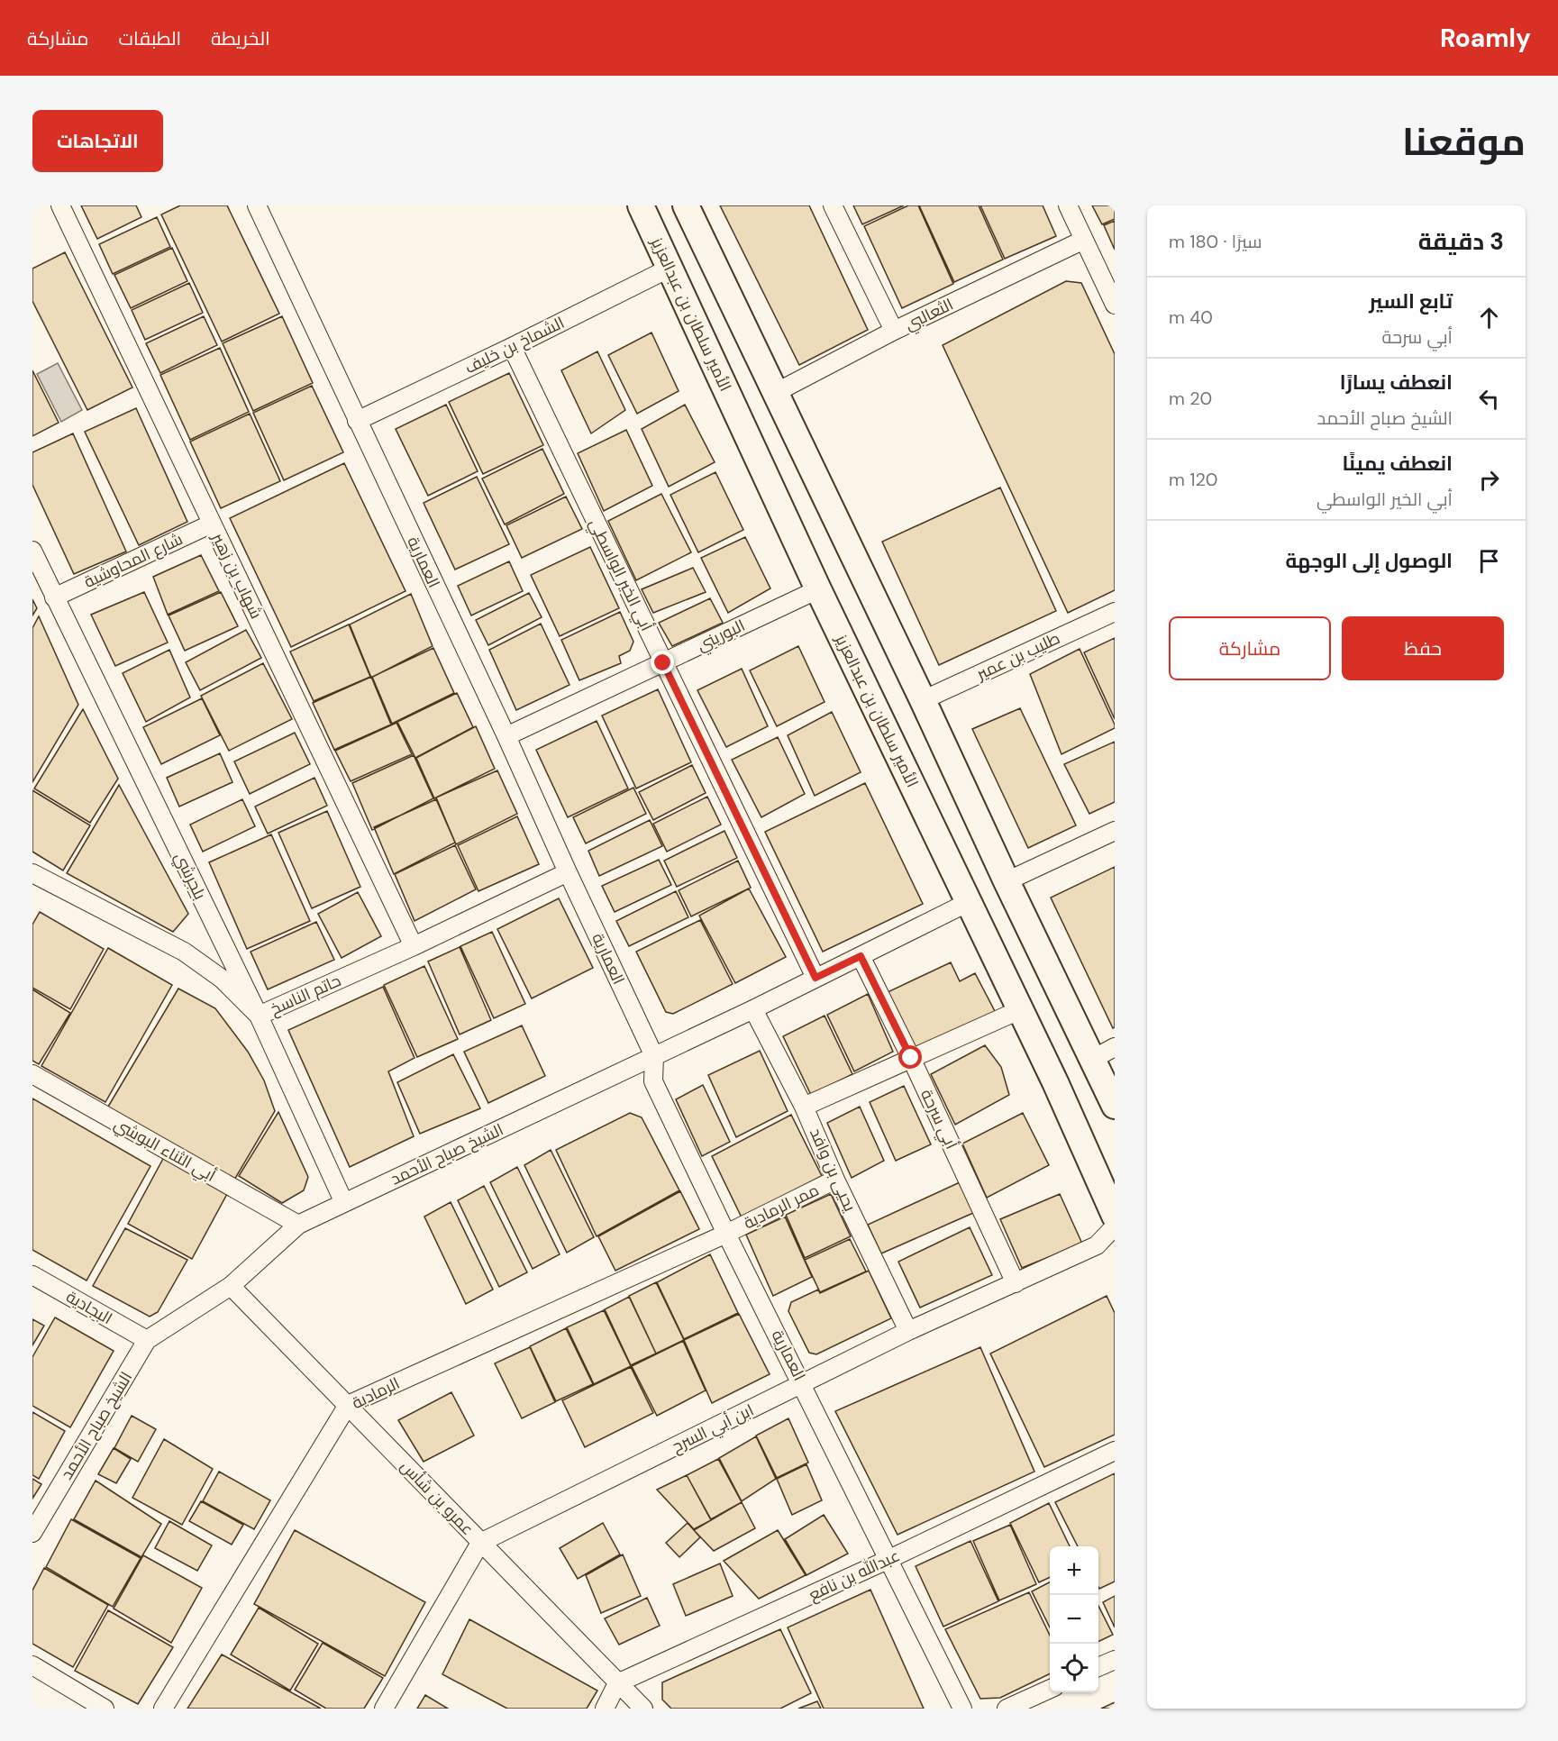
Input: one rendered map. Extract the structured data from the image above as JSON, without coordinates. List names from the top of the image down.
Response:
{
  "streets": {
    "street": [
      "الأمير سلطان بن عبدالعزيز",
      "الثعالبي",
      "الشماخ بن خليف",
      "شارع المحاوشية",
      "العمارية",
      "أبي الخير الواسطي",
      "شهاب بن زهير",
      "البوريني",
      "طليب بن عمير",
      "بلجرشي",
      "حاتم الناسخ",
      "أبي سرحة",
      "أبي الثناء البوشي",
      "الشيخ صباح الأحمد",
      "يحيى بن وافد",
      "ممر الرمادية",
      "البجادية",
      "الرمادية",
      "ابن أبي السرح",
      "عمرو بن شأس",
      "عبدالله بن نافع"
    ]
  },
  "crossings": [
    ["الأمير سلطان بن عبدالعزيز", "الشماخ بن خليف"],
    ["الأمير سلطان بن عبدالعزيز", "البوريني"],
    ["الأمير سلطان بن عبدالعزيز", "الشيخ صباح الأحمد"],
    ["الشماخ بن خليف", "العمارية"],
    ["الشماخ بن خليف", "أبي الخير الواسطي"],
    ["شارع المحاوشية", "شهاب بن زهير"],
    ["شارع المحاوشية", "بلجرشي"],
    ["العمارية", "البوريني"],
    ["العمارية", "حاتم الناسخ"],
    ["العمارية", "الشيخ صباح الأحمد"],
    ["العمارية", "ممر الرمادية"],
    ["العمارية", "الرمادية"],
    ["العمارية", "ابن أبي السرح"],
    ["العمارية", "عبدالله بن نافع"],
    ["أبي الخير الواسطي", "البوريني"],
    ["أبي الخير الواسطي", "الشيخ صباح الأحمد"],
    ["شهاب بن زهير", "حاتم الناسخ"],
    ["بلجرشي", "حاتم الناسخ"],
    ["بلجرشي", "الشيخ صباح الأحمد"],
    ["أبي سرحة", "الشيخ صباح الأحمد"],
    ["أبي سرحة", "ابن أبي السرح"],
    ["أبي الثناء البوشي", "الشيخ صباح الأحمد"],
    ["الشيخ صباح الأحمد", "يحيى بن وافد"],
    ["الشيخ صباح الأحمد", "البجادية"],
    ["الشيخ صباح الأحمد", "عمرو بن شأس"],
    ["يحيى بن وافد", "ممر الرمادية"],
    ["يحيى بن وافد", "ابن أبي السرح"],
    ["ممر الرمادية", "الرمادية"],
    ["الرمادية", "عمرو بن شأس"],
    ["ابن أبي السرح", "عمرو بن شأس"],
    ["عمرو بن شأس", "عبدالله بن نافع"]
  ],
  "page": {
    "header": "Roamly",
    "nav": ["الخريطة", "الطبقات", "مشاركة"],
    "title": "موقعنا",
    "buttons": [
      "الاتجاهات",
      ["حفظ", "مشاركة"]
    ],
    "heading": ["3 دقيقة", "سيرًا · 180 m"],
    "list": [
      ["تابع السير", "أبي سرحة", "40 m"],
      ["انعطف يسارًا", "الشيخ صباح الأحمد", "20 m"],
      ["انعطف يمينًا", "أبي الخير الواسطي", "120 m"],
      "الوصول إلى الوجهة"
    ],
    "map_buttons": ["+", "−"]
  }
}
